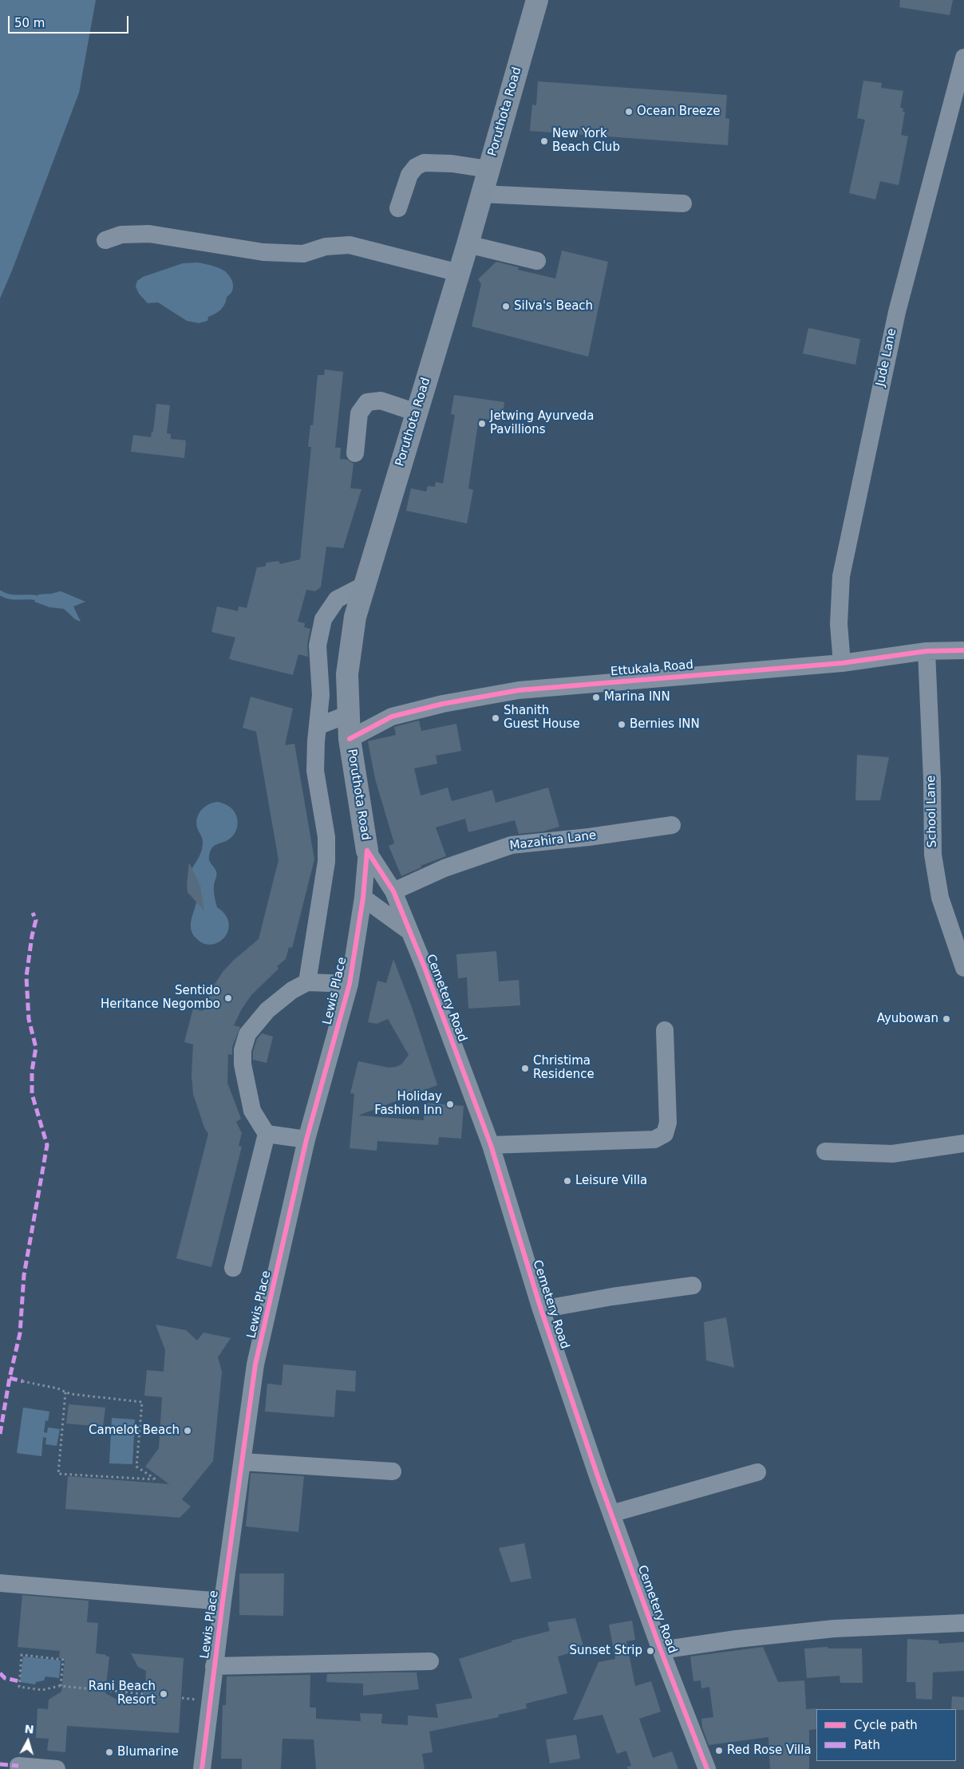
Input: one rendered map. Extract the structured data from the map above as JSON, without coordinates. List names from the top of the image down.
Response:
{
  "streets": {
    "main road": ["Poruthota Road"],
    "street": [
      "Jude Lane",
      "Ettukala Road",
      "School Lane",
      "Mazahira Lane",
      "Lewis Place",
      "Cemetery Road"
    ]
  },
  "crossings": [
    ["Poruthota Road", "Ettukala Road"],
    ["Poruthota Road", "Lewis Place"],
    ["Poruthota Road", "Cemetery Road"],
    ["Jude Lane", "Ettukala Road"],
    ["Ettukala Road", "School Lane"],
    ["Mazahira Lane", "Cemetery Road"],
    ["Lewis Place", "Cemetery Road"]
  ],
  "places": [
    "Ocean Breeze",
    "New York Beach Club",
    "Silva's Beach",
    "Jetwing Ayurveda Pavillions",
    "Marina INN",
    "Shanith Guest House",
    "Bernies INN",
    "Sentido Heritance Negombo",
    "Ayubowan",
    "Christima Residence",
    "Holiday Fashion Inn",
    "Leisure Villa",
    "Camelot Beach",
    "Sunset Strip",
    "Rani Beach Resort",
    "Red Rose Villa",
    "Blumarine"
  ],
  "legend": ["Cycle path", "Path"],
  "scale_bar": "50 m",
  "north": "top"
}
